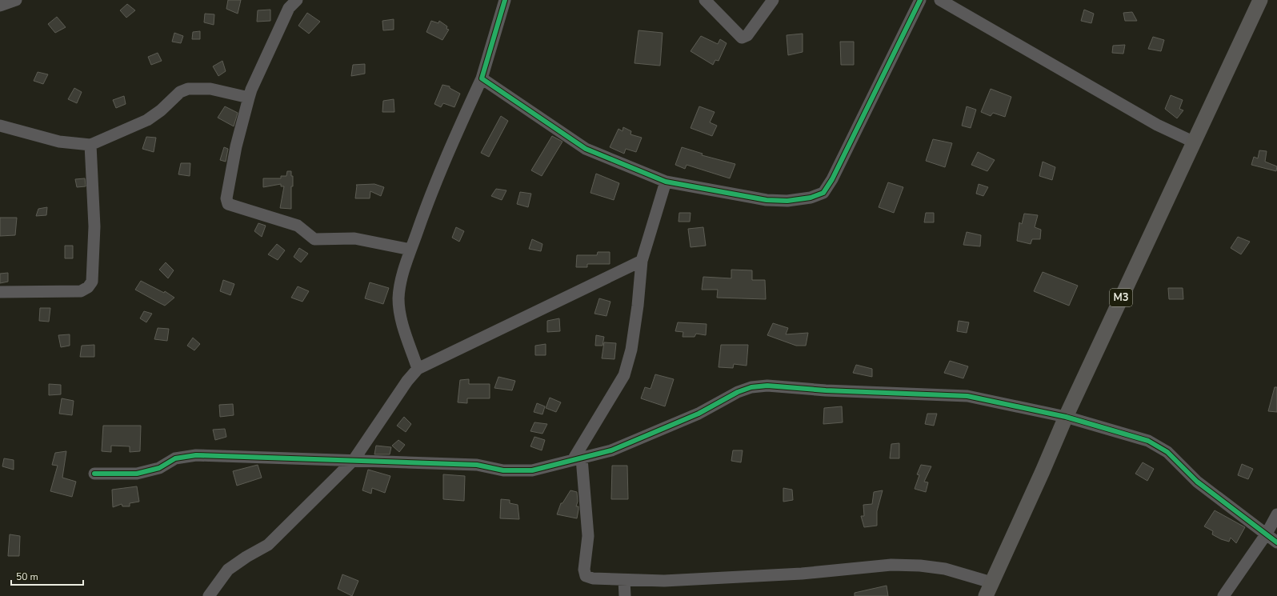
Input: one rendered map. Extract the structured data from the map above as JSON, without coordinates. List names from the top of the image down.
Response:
{
  "streets": {
    "main road": ["M3"]
  },
  "scale_bar": "50 m"
}
